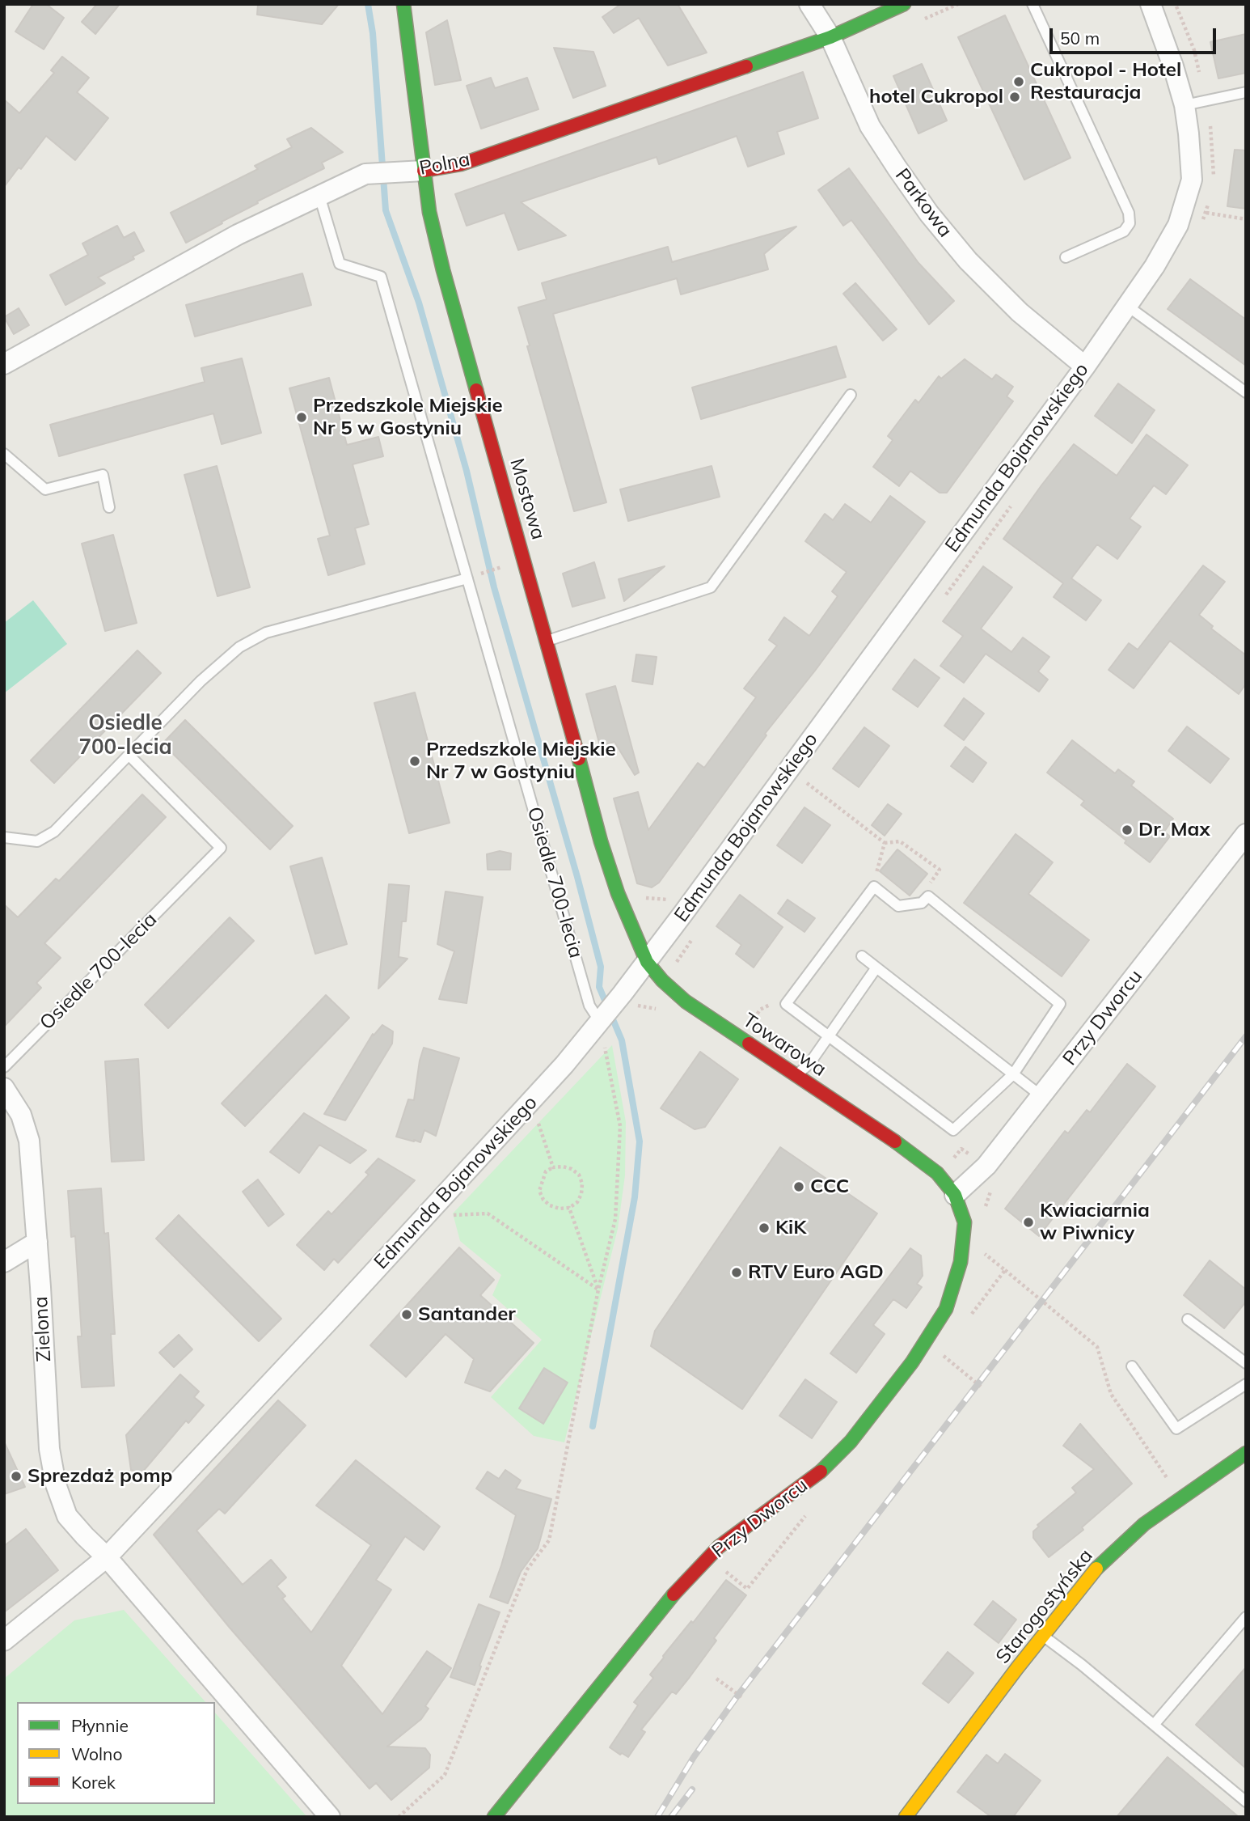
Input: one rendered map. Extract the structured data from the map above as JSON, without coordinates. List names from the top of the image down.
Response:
{
  "streets": {
    "street": [
      "Polna",
      "Parkowa",
      "Edmunda Bojanowskiego",
      "Mostowa",
      "Przy Dworcu",
      "Towarowa",
      "Zielona",
      "Starogostyńska"
    ],
    "lane": ["Osiedle 700-lecia"]
  },
  "crossings": [
    ["Polna", "Parkowa"],
    ["Polna", "Mostowa"],
    ["Polna", "Osiedle 700-lecia"],
    ["Parkowa", "Edmunda Bojanowskiego"],
    ["Edmunda Bojanowskiego", "Mostowa"],
    ["Edmunda Bojanowskiego", "Osiedle 700-lecia"],
    ["Edmunda Bojanowskiego", "Towarowa"],
    ["Edmunda Bojanowskiego", "Zielona"],
    ["Mostowa", "Towarowa"],
    ["Przy Dworcu", "Towarowa"]
  ],
  "districts": ["Osiedle 700-lecia"],
  "places": [
    "Cukropol - Hotel Restauracja",
    "hotel Cukropol",
    "Przedszkole Miejskie Nr 5 w Gostyniu",
    "Przedszkole Miejskie Nr 7 w Gostyniu",
    "Dr. Max",
    "CCC",
    "Kwiaciarnia w Piwnicy",
    "KiK",
    "RTV Euro AGD",
    "Santander",
    "Sprezdaż pomp"
  ],
  "legend": ["Płynnie", "Wolno", "Korek"],
  "scale_bar": "50 m"
}
